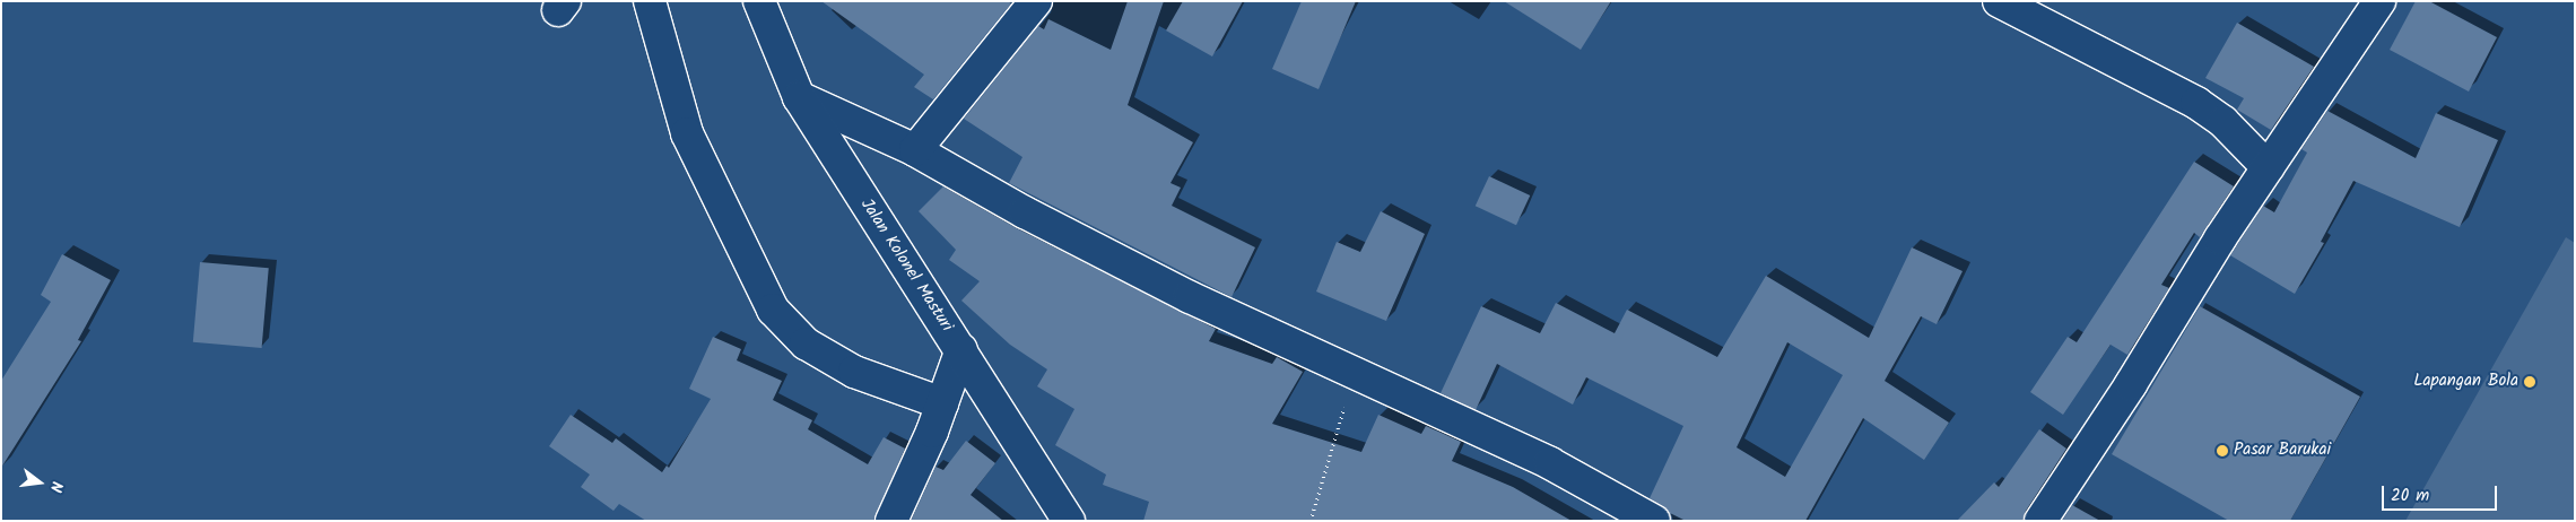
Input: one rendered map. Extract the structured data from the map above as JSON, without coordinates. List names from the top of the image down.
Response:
{
  "streets": {
    "street": ["Jalan Kolonel Masturi"]
  },
  "places": ["Lapangan Bola", "Pasar Barukai"],
  "scale_bar": "20 m",
  "north": "right"
}
